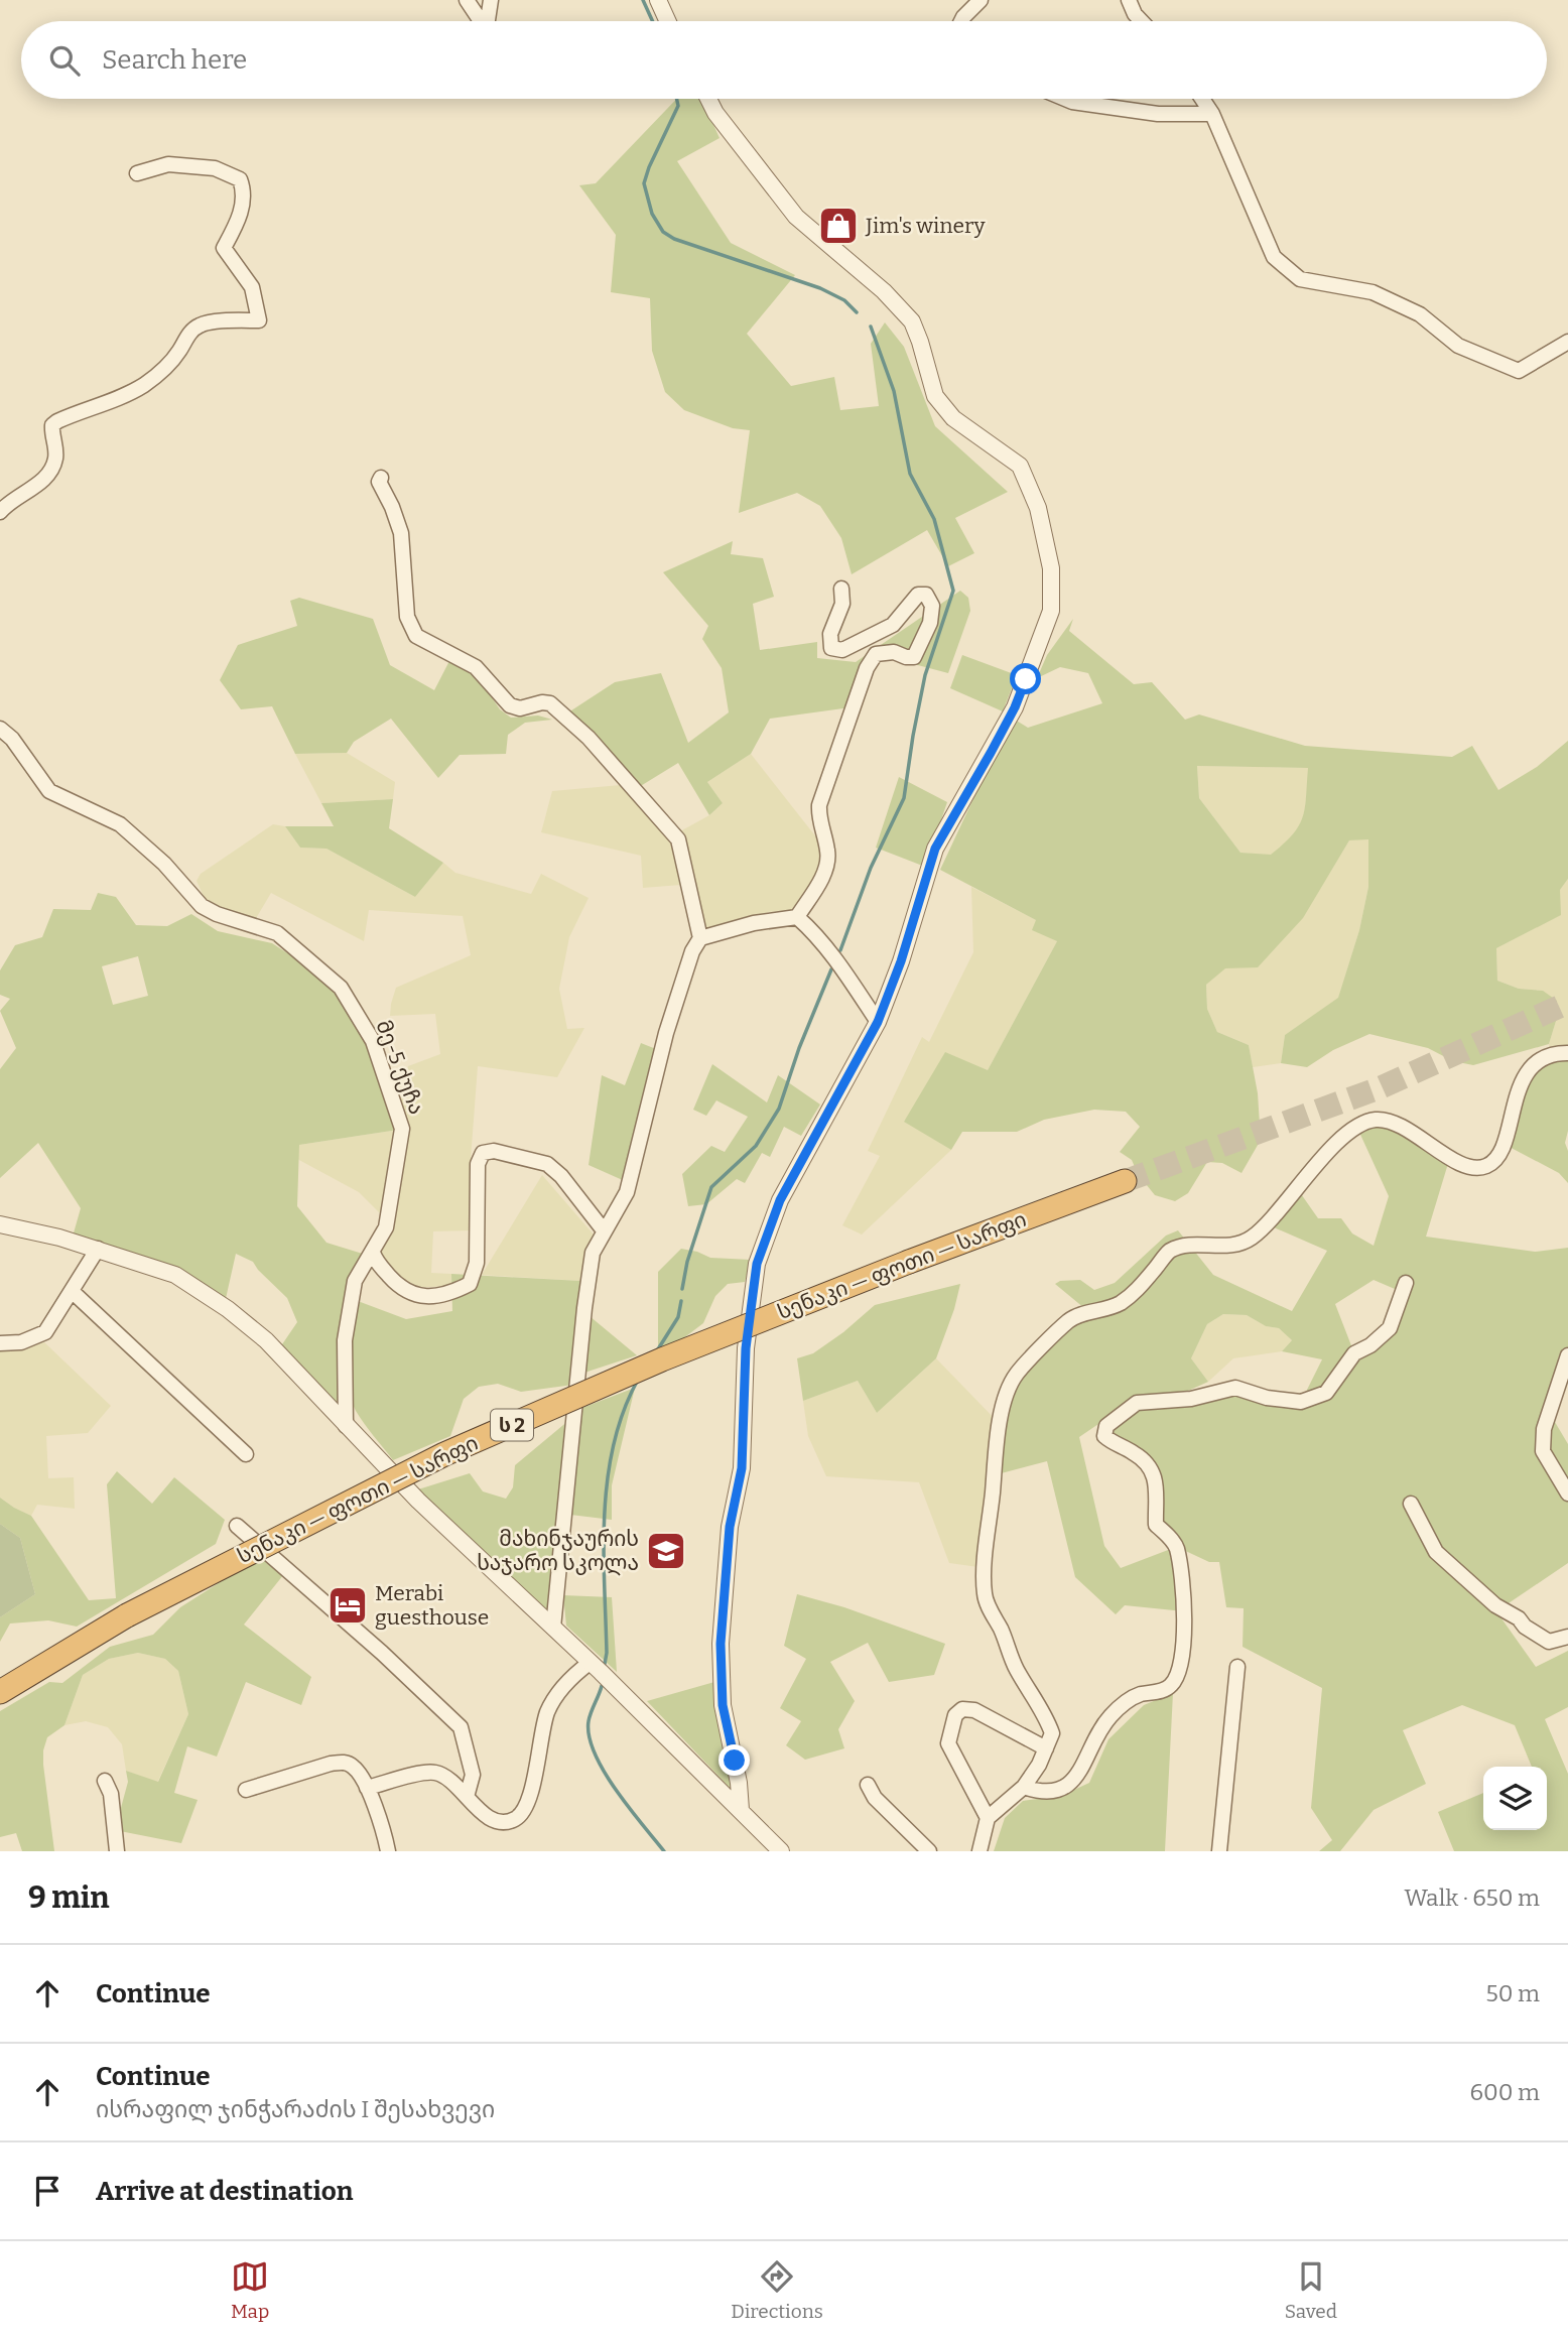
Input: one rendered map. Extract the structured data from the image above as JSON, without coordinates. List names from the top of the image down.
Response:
{
  "streets": {
    "highway": ["სენაკი — ფოთი — სარფი", "ს 2"],
    "street": ["მე-5 ქუჩა"]
  },
  "places": {
    "shop": ["Jim's winery"],
    "school or university": ["მახინჯაურის საჯარო სკოლა"],
    "hotel": ["Merabi guesthouse"]
  },
  "page": {
    "search": "Search here",
    "heading": ["9 min", "Walk · 650 m"],
    "list": [
      ["Continue", "50 m"],
      ["Continue", "ისრაფილ ჯინჭარაძის I შესახვევი", "600 m"],
      "Arrive at destination"
    ],
    "nav": ["Map", "Directions", "Saved"]
  }
}
